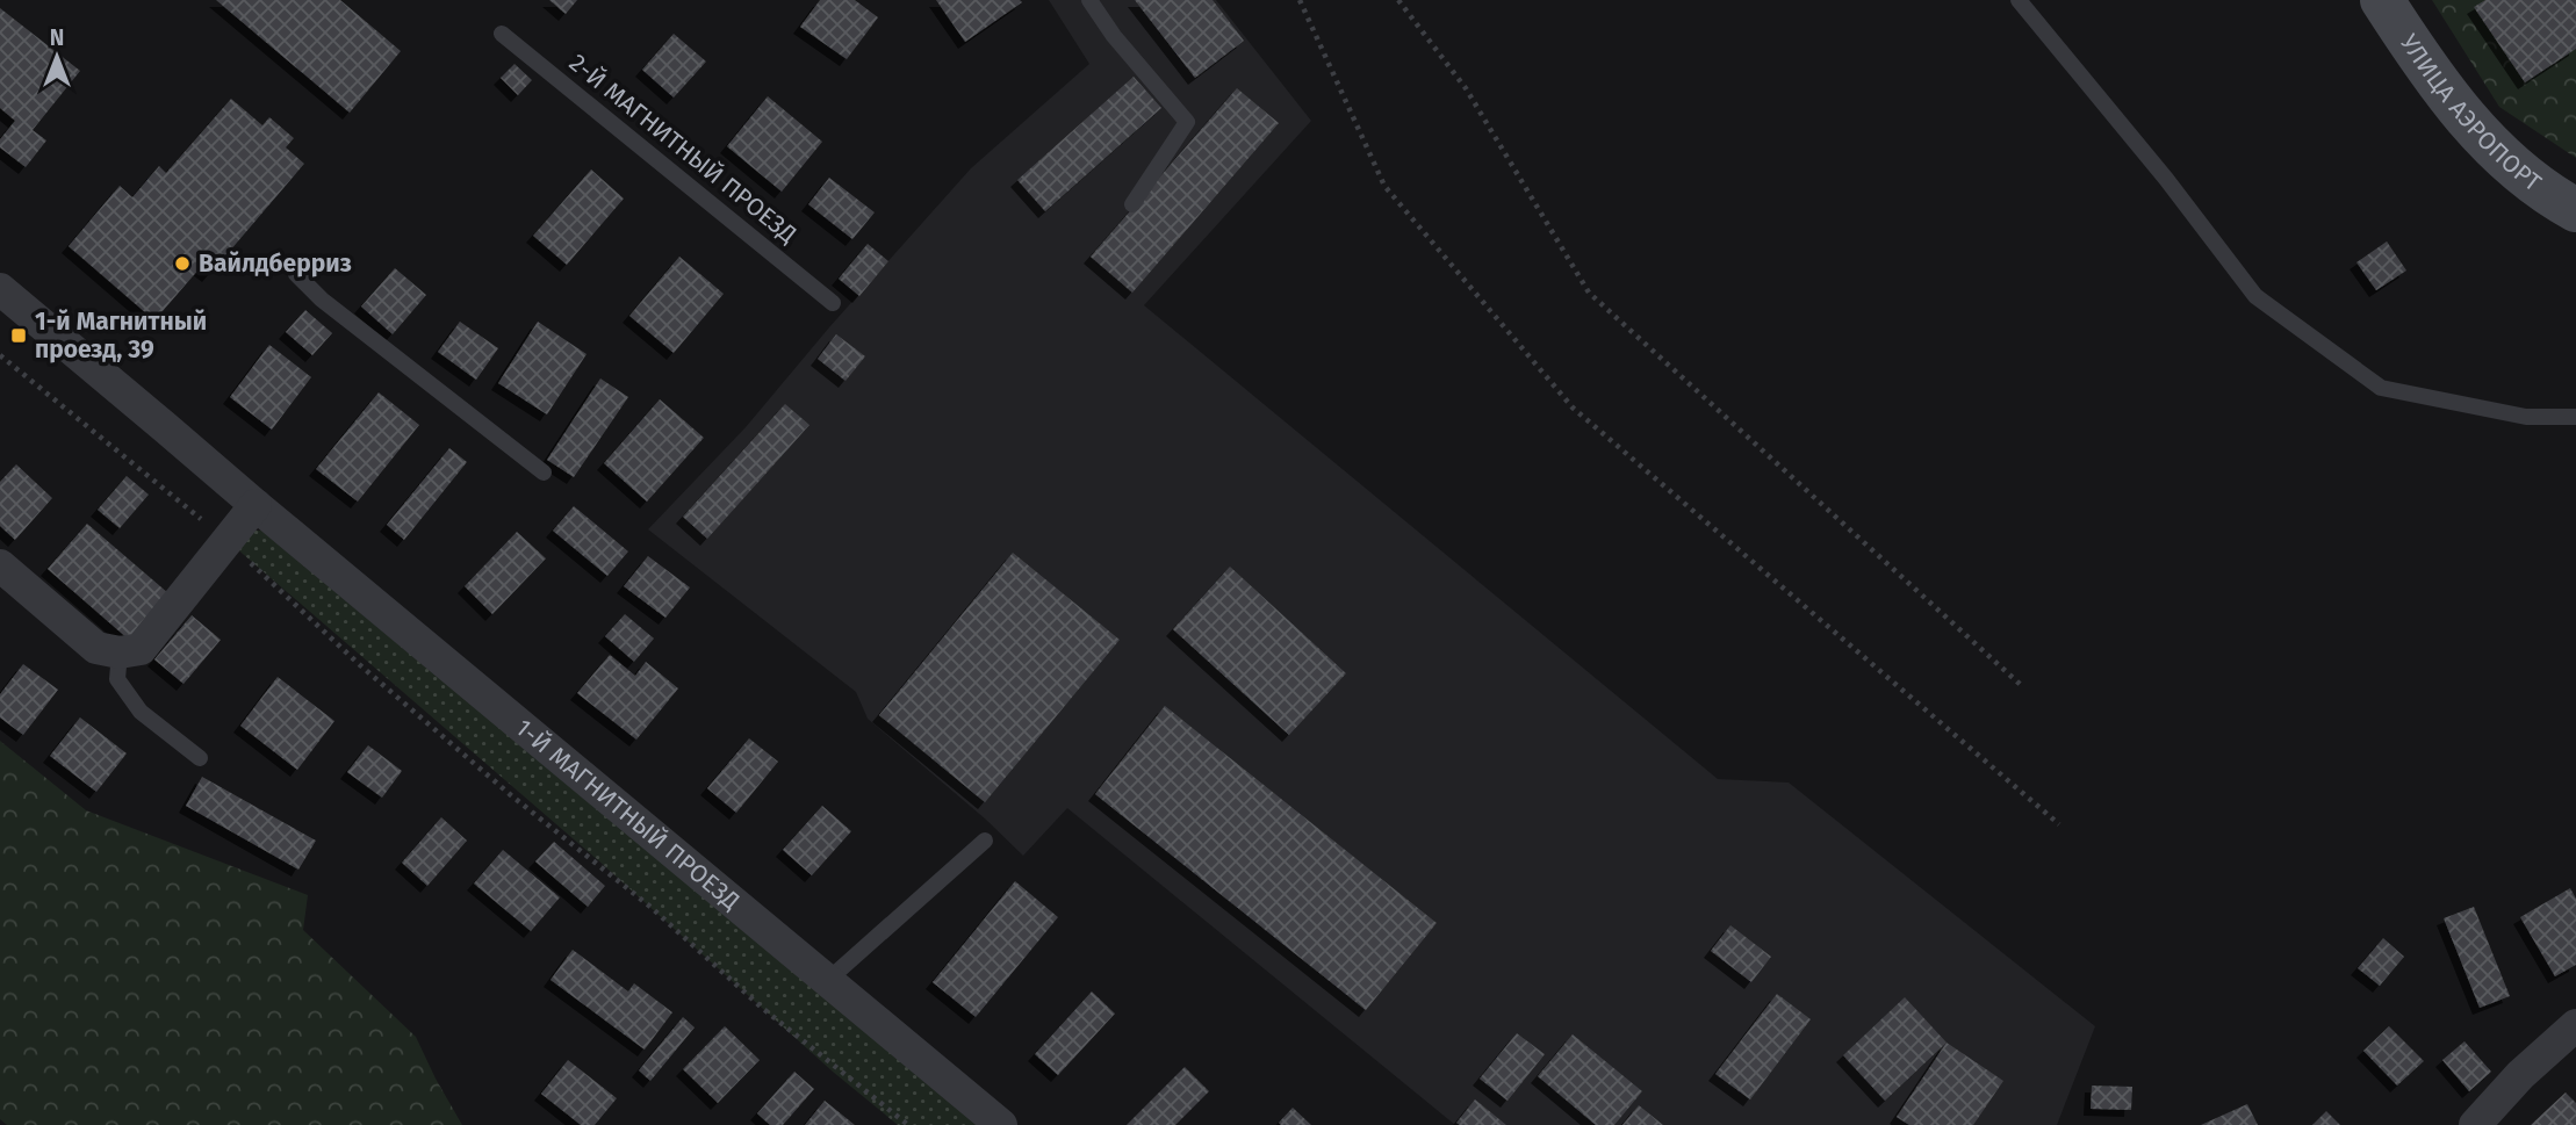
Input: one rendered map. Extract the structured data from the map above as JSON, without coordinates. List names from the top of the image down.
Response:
{
  "streets": {
    "main road": ["УЛИЦА АЭРОПОРТ"],
    "street": ["1-Й МАГНИТНЫЙ ПРОЕЗД"],
    "lane": ["2-Й МАГНИТНЫЙ ПРОЕЗД"]
  },
  "places": {
    "other": ["Вайлдберриз"],
    "transit": ["1-й Магнитный проезд, 39"]
  },
  "north": "top"
}
